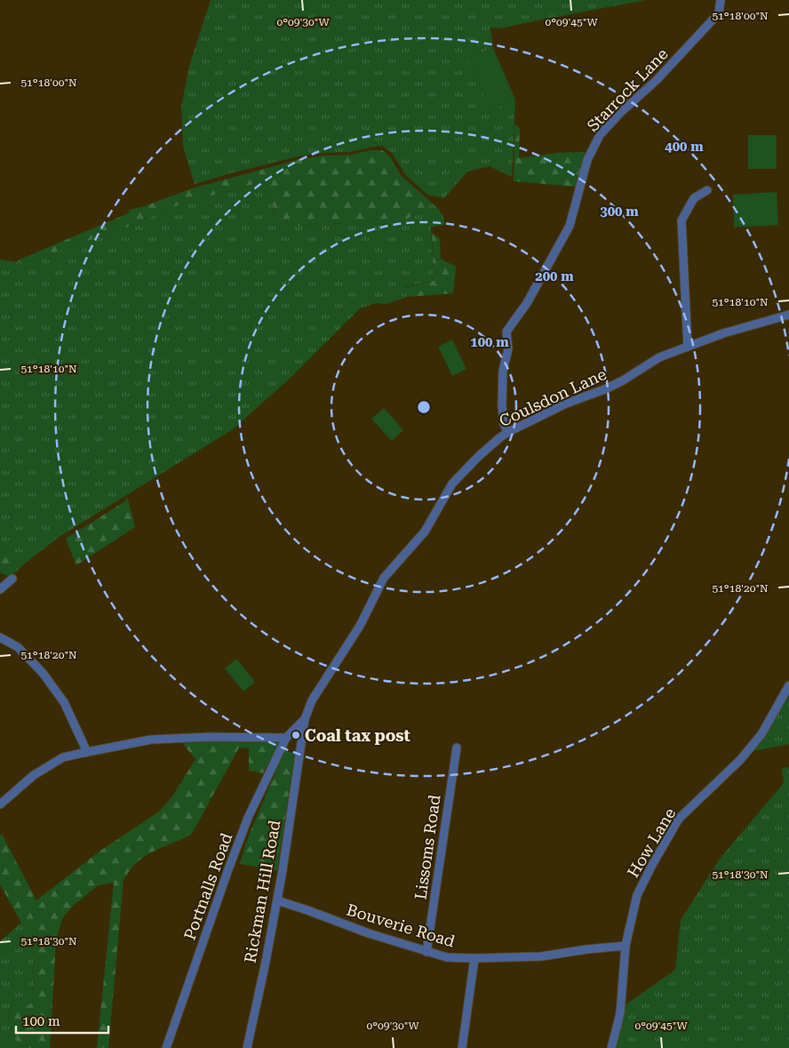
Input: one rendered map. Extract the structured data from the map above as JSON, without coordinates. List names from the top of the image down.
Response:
{
  "streets": {
    "street": [
      "Starrock Lane",
      "Coulsdon Lane",
      "How Lane",
      "Lissoms Road",
      "Portnalls Road",
      "Rickman Hill Road",
      "Bouverie Road"
    ]
  },
  "crossings": [
    ["Starrock Lane", "Coulsdon Lane"],
    ["Coulsdon Lane", "Portnalls Road"],
    ["Coulsdon Lane", "Rickman Hill Road"],
    ["How Lane", "Bouverie Road"],
    ["Lissoms Road", "Bouverie Road"],
    ["Rickman Hill Road", "Bouverie Road"]
  ],
  "places": ["Coal tax post"],
  "scale_bar": "100 m",
  "coordinates": [
    "51°18'00\"N",
    "0°09'30\"W",
    "0°09'45\"W",
    "51°18'10\"N",
    "51°18'20\"N",
    "51°18'30\"N"
  ],
  "rings": [
    "400 m",
    "300 m",
    "200 m",
    "100 m"
  ]
}
